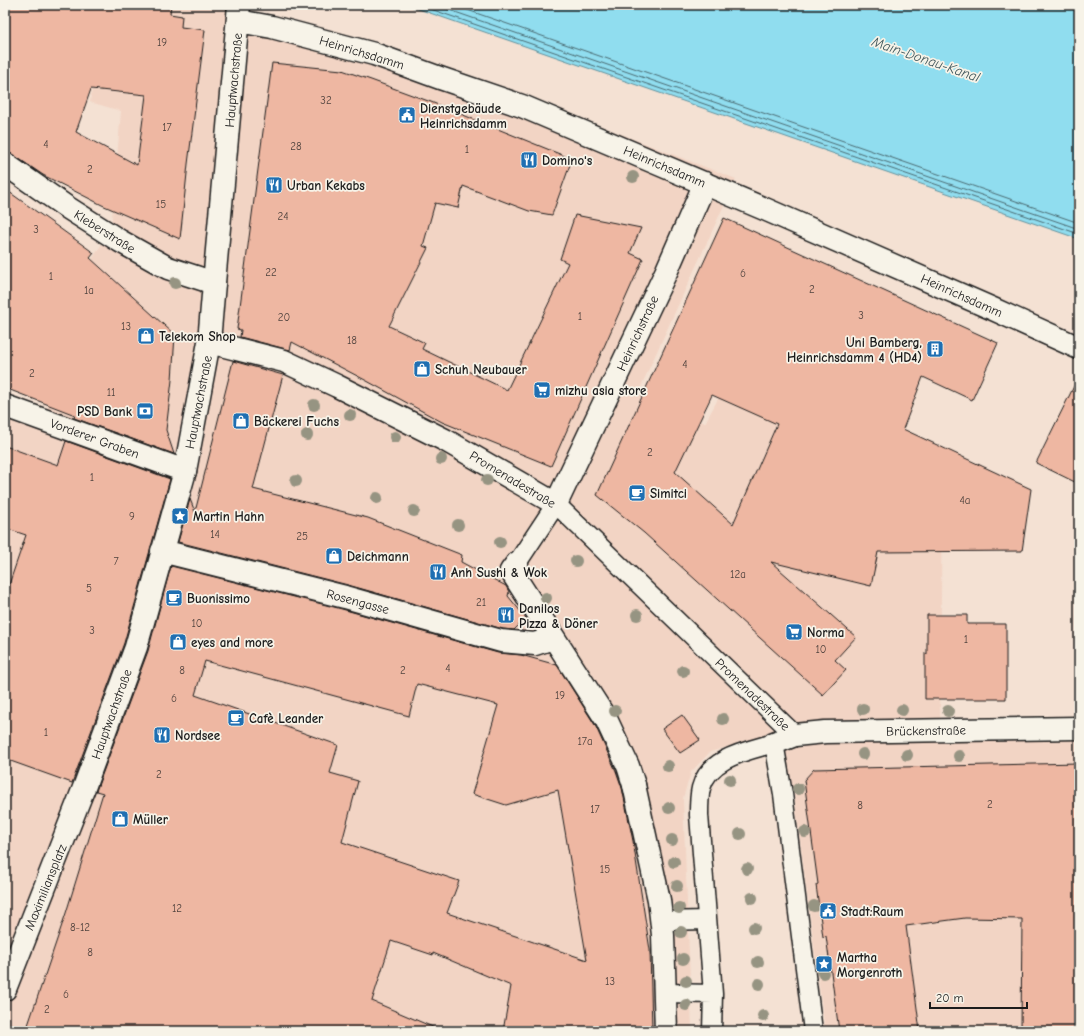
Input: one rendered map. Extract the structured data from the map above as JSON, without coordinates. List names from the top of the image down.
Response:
{
  "streets": {
    "street": [
      "Heinrichsdamm",
      "Hauptwachstraße",
      "Kleberstraße",
      "Heinrichstraße",
      "Vorderer Graben",
      "Promenadestraße",
      "Rosengasse",
      "Brückenstraße",
      "Maximiliansplatz"
    ]
  },
  "crossings": [
    ["Heinrichsdamm", "Hauptwachstraße"],
    ["Heinrichsdamm", "Heinrichstraße"],
    ["Hauptwachstraße", "Kleberstraße"],
    ["Hauptwachstraße", "Vorderer Graben"],
    ["Hauptwachstraße", "Promenadestraße"],
    ["Hauptwachstraße", "Rosengasse"],
    ["Hauptwachstraße", "Maximiliansplatz"],
    ["Heinrichstraße", "Promenadestraße"],
    ["Promenadestraße", "Brückenstraße"]
  ],
  "water": ["Main-Donau-Kanal"],
  "places": {
    "public building": ["Dienstgebäude Heinrichsdamm", "Stadt:Raum"],
    "restaurant": [
      "Domino's",
      "Urban Kekabs",
      "Anh Sushi & Wok",
      "Danilos Pizza & Döner",
      "Nordsee"
    ],
    "shop": [
      "Telekom Shop",
      "Schuh Neubauer",
      "Bäckerei Fuchs",
      "Deichmann",
      "eyes and more",
      "Müller"
    ],
    "building": ["Uni Bamberg, Heinrichsdamm 4 (HD4)"],
    "supermarket": ["mizhu asia store", "Norma"],
    "bank": ["PSD Bank"],
    "cafe": ["Simitci", "Buonissimo", "Cafè Leander"],
    "place": ["Martin Hahn", "Martha Morgenroth"]
  },
  "house_numbers": [
    "19",
    "32",
    "17",
    "4",
    "28",
    "1",
    "2",
    "15",
    "24",
    "3",
    "22",
    "6",
    "1",
    "2",
    "1a",
    "3",
    "1",
    "20",
    "13",
    "18",
    "4",
    "2",
    "11",
    "2",
    "1",
    "4a",
    "9",
    "14",
    "25",
    "7",
    "12a",
    "5",
    "21",
    "10",
    "3",
    "1",
    "10",
    "4",
    "8",
    "2",
    "19",
    "6",
    "1",
    "17a",
    "2",
    "2",
    "8",
    "17",
    "15",
    "12",
    "8-12",
    "8",
    "13",
    "6",
    "2"
  ],
  "scale_bar": "20 m"
}
